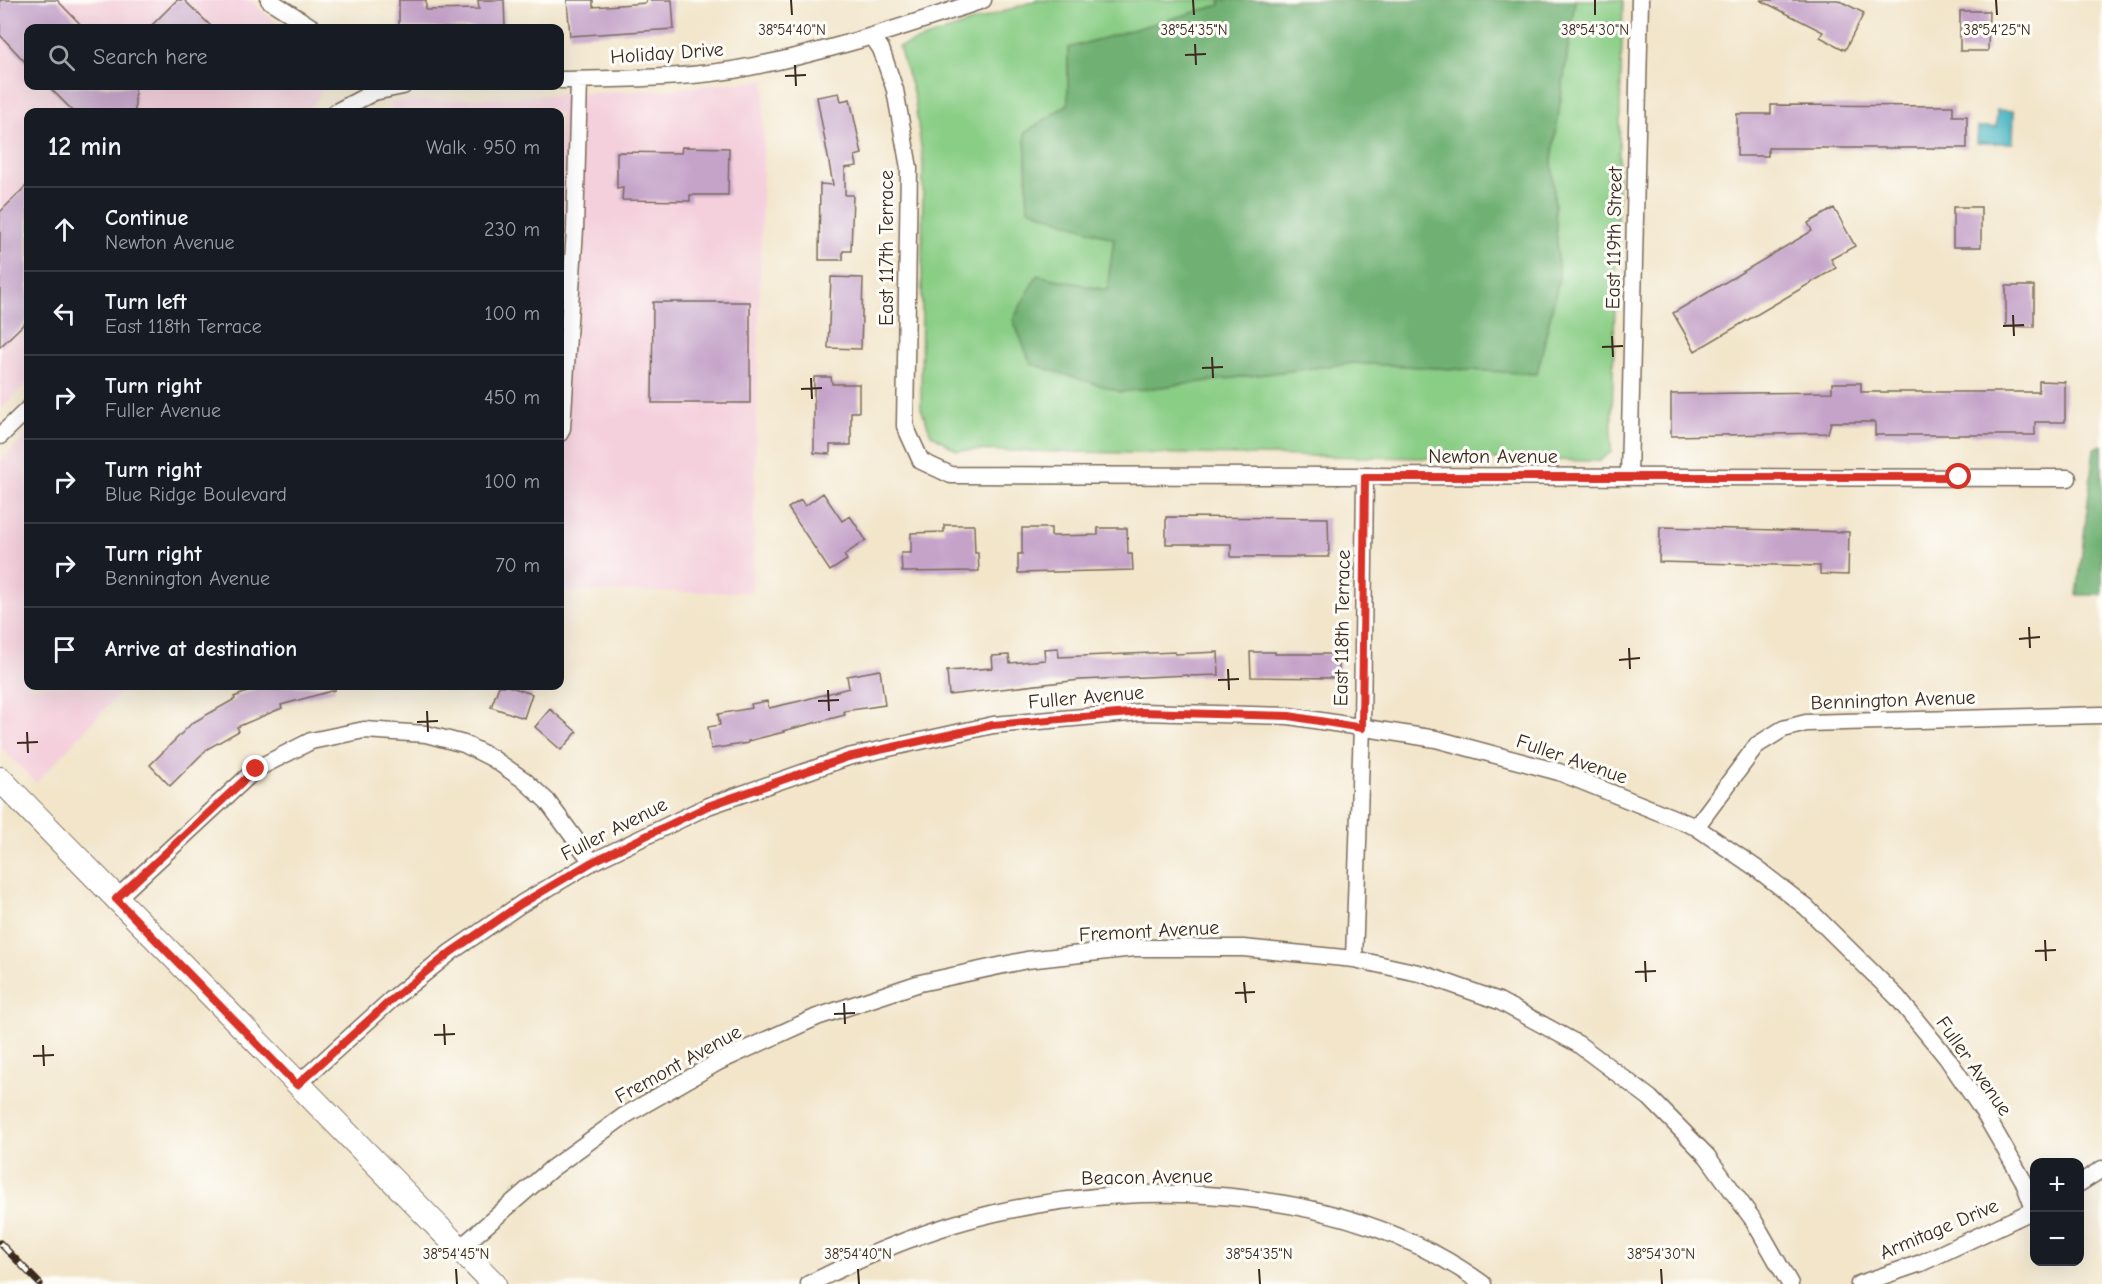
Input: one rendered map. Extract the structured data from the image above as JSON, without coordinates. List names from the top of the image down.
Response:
{
  "streets": {
    "street": [
      "Holiday Drive",
      "East 119th Street",
      "East 117th Terrace",
      "Newton Avenue",
      "East 118th Terrace",
      "Fuller Avenue",
      "Bennington Avenue",
      "Fremont Avenue",
      "Beacon Avenue",
      "Armitage Drive"
    ]
  },
  "crossings": [
    ["Holiday Drive", "East 117th Terrace"],
    ["East 119th Street", "Newton Avenue"],
    ["East 117th Terrace", "Newton Avenue"],
    ["Newton Avenue", "East 118th Terrace"],
    ["East 118th Terrace", "Fuller Avenue"],
    ["East 118th Terrace", "Fremont Avenue"],
    ["Fuller Avenue", "Bennington Avenue"]
  ],
  "page": {
    "search": "Search here",
    "heading": ["12 min", "Walk · 950 m"],
    "list": [
      ["Continue", "Newton Avenue", "230 m"],
      ["Turn left", "East 118th Terrace", "100 m"],
      ["Turn right", "Fuller Avenue", "450 m"],
      ["Turn right", "Blue Ridge Boulevard", "100 m"],
      ["Turn right", "Bennington Avenue", "70 m"],
      "Arrive at destination"
    ],
    "map_buttons": ["+", "−"]
  },
  "coordinates": [
    "38°54'40\"N",
    "38°54'35\"N",
    "38°54'30\"N",
    "38°54'25\"N",
    "38°54'45\"N"
  ]
}
